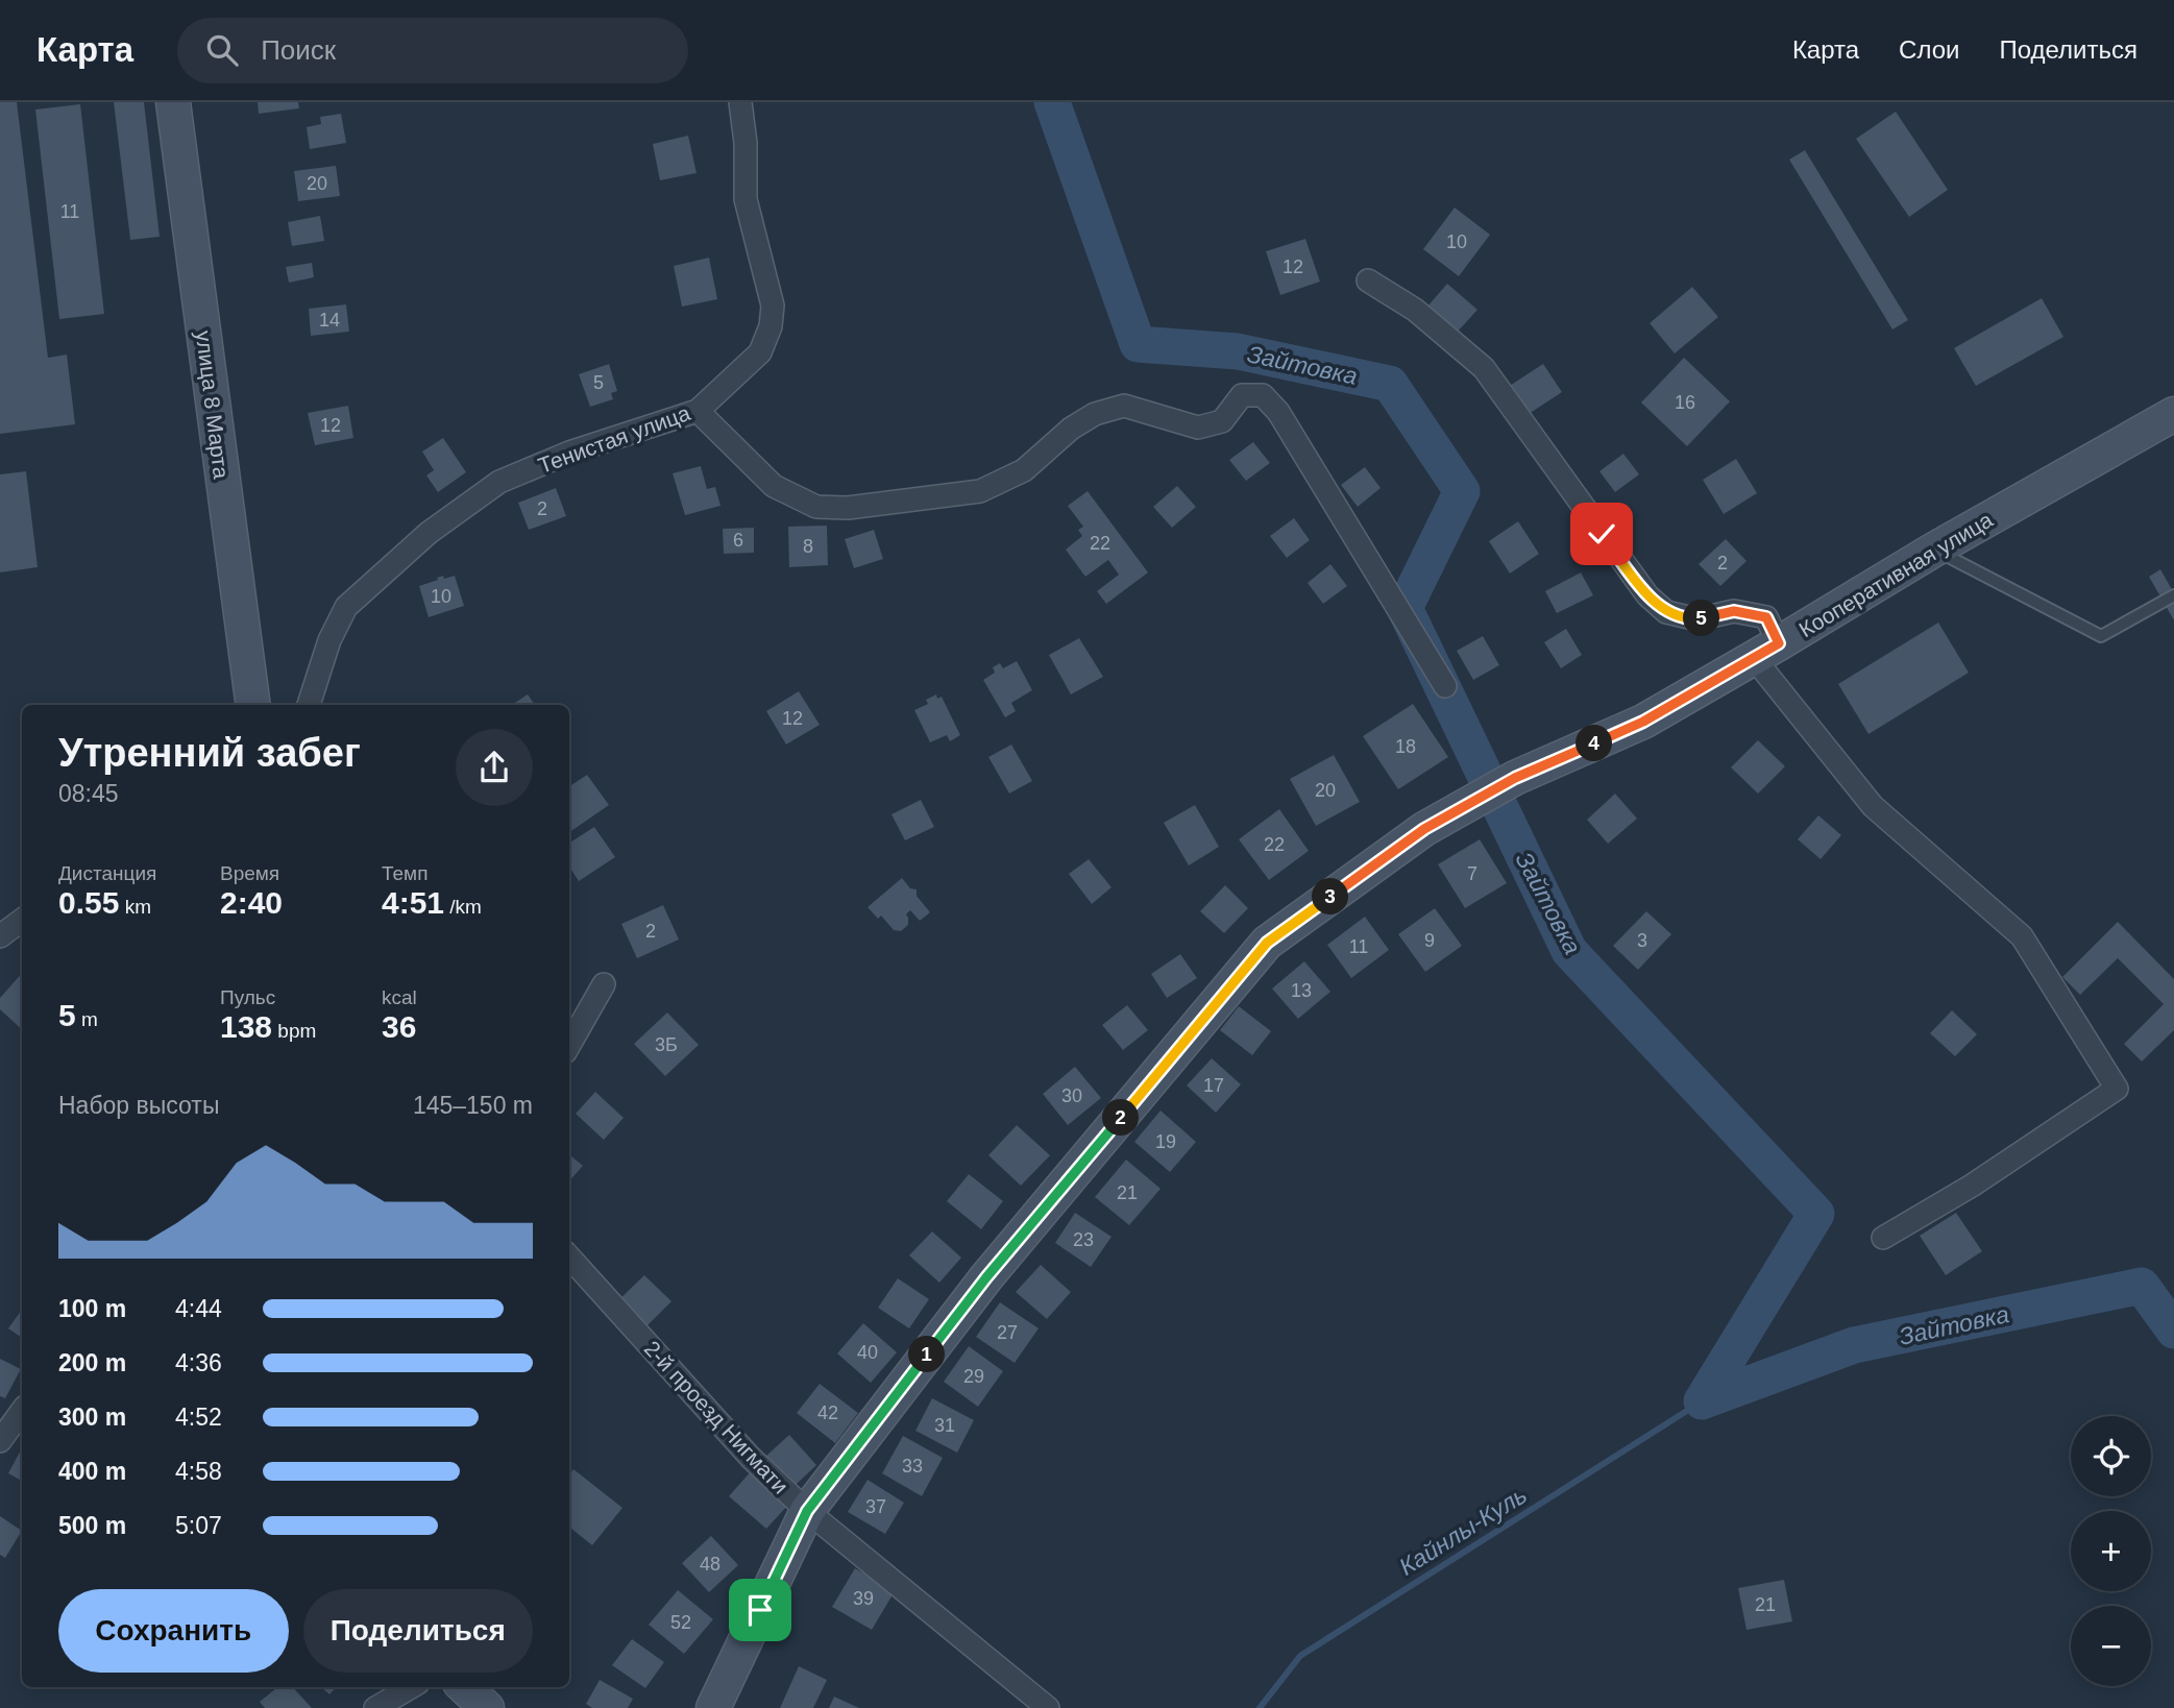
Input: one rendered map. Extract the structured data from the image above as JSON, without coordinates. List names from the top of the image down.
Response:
{
  "streets": {
    "main road": ["улица 8 Марта", "Кооперативная улица"],
    "street": ["Тенистая улица", "2-й проезд Нигмати"]
  },
  "crossings": [
    ["Кооперативная улица", "2-й проезд Нигмати"]
  ],
  "water": ["Зайтовка", "Кайнлы-Куль"],
  "house_numbers": [
    "20",
    "11",
    "10",
    "12",
    "14",
    "5",
    "16",
    "12",
    "2",
    "6",
    "22",
    "8",
    "2",
    "10",
    "12",
    "18",
    "20",
    "22",
    "7",
    "2",
    "9",
    "3",
    "11",
    "13",
    "3Б",
    "17",
    "30",
    "19",
    "21",
    "23",
    "27",
    "40",
    "29",
    "42",
    "31",
    "33",
    "37",
    "48",
    "39",
    "21",
    "52"
  ],
  "page": {
    "header": "Карта",
    "search": "Поиск",
    "nav": ["Карта", "Слои", "Поделиться"],
    "pins": [
      "5",
      "4",
      "3",
      "2",
      "1"
    ],
    "heading": ["Утренний забег", "08:45"],
    "stats": [
      ["Дистанция", "0.55 km"],
      ["Время", "2:40"],
      ["Темп", "4:51 /km"],
      ["5 m"],
      ["Пульс", "138 bpm"],
      ["kcal", "36"]
    ],
    "chart": ["Набор высоты", "145–150 m"],
    "list": [
      {
        "name": "100 m",
        "note": "4:44"
      },
      {
        "name": "200 m",
        "note": "4:36"
      },
      {
        "name": "300 m",
        "note": "4:52"
      },
      {
        "name": "400 m",
        "note": "4:58"
      },
      {
        "name": "500 m",
        "note": "5:07"
      }
    ],
    "map_buttons": ["+", "−"],
    "buttons": ["Сохранить", "Поделиться"]
  }
}
